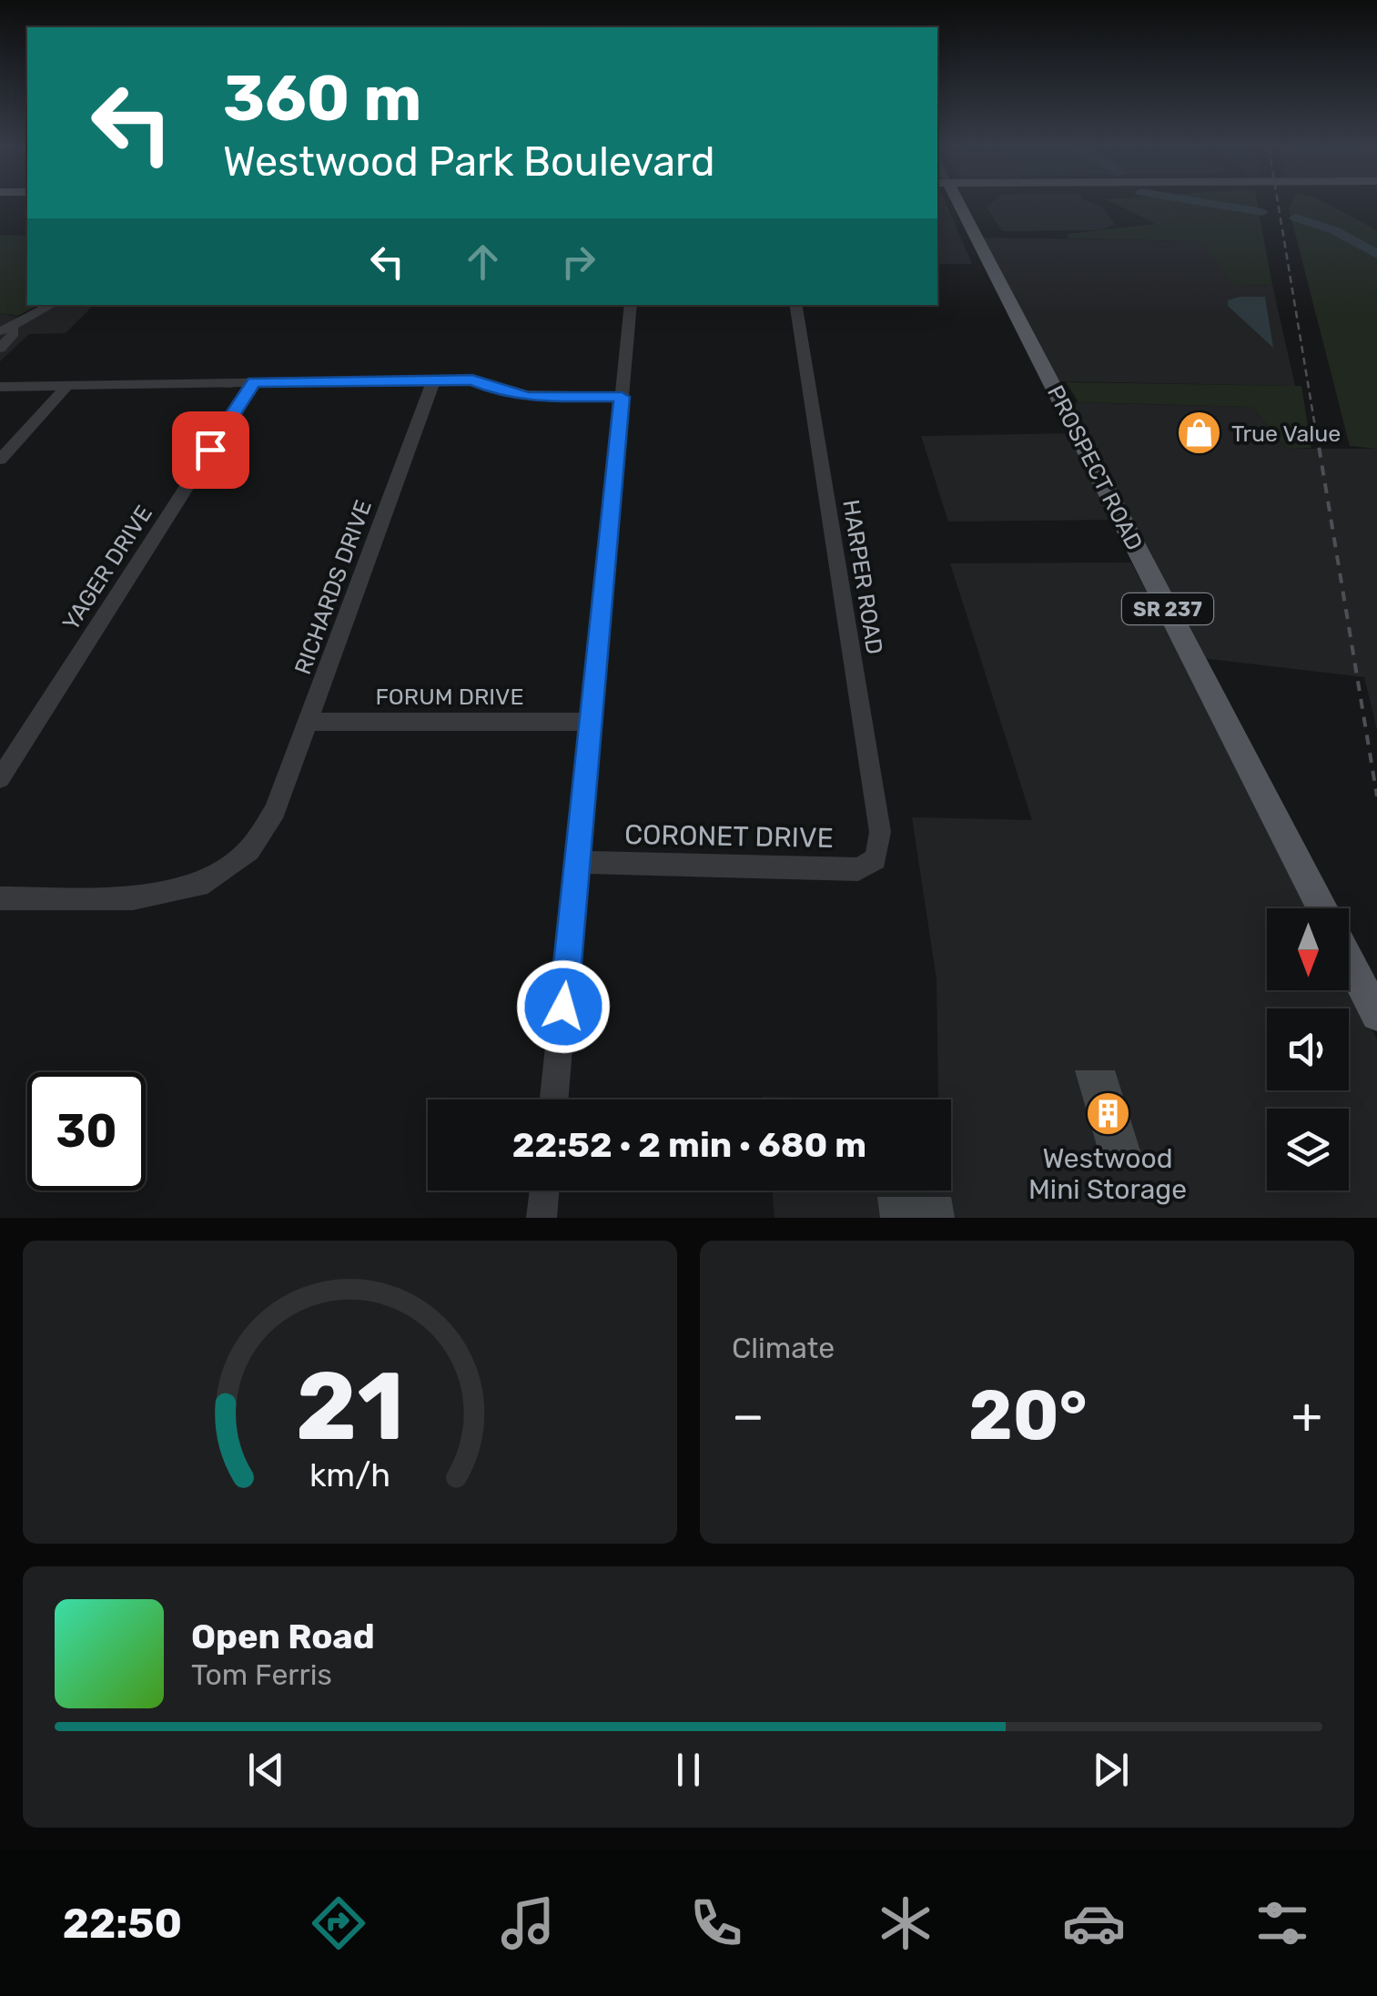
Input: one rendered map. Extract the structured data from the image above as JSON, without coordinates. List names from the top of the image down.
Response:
{
  "streets": {
    "main road": ["PROSPECT ROAD", "SR 237"],
    "street": [
      "YAGER DRIVE",
      "HARPER ROAD",
      "RICHARDS DRIVE",
      "FORUM DRIVE",
      "CORONET DRIVE"
    ]
  },
  "crossings": [
    ["HARPER ROAD", "CORONET DRIVE"],
    ["RICHARDS DRIVE", "FORUM DRIVE"]
  ],
  "places": {
    "shop": ["True Value"],
    "building": ["Westwood Mini Storage"]
  },
  "north": "bottom",
  "page": {
    "turn": ["360 m", "Westwood Park Boulevard"],
    "limit": "30",
    "trip": "22:52 · 2 min · 680 m",
    "tile": "Climate",
    "heat": ["−", "20°", "+"],
    "song": ["Open Road", "Tom Ferris"],
    "tabs": "22:50",
    "gauge": ["21", "km/h"]
  }
}
